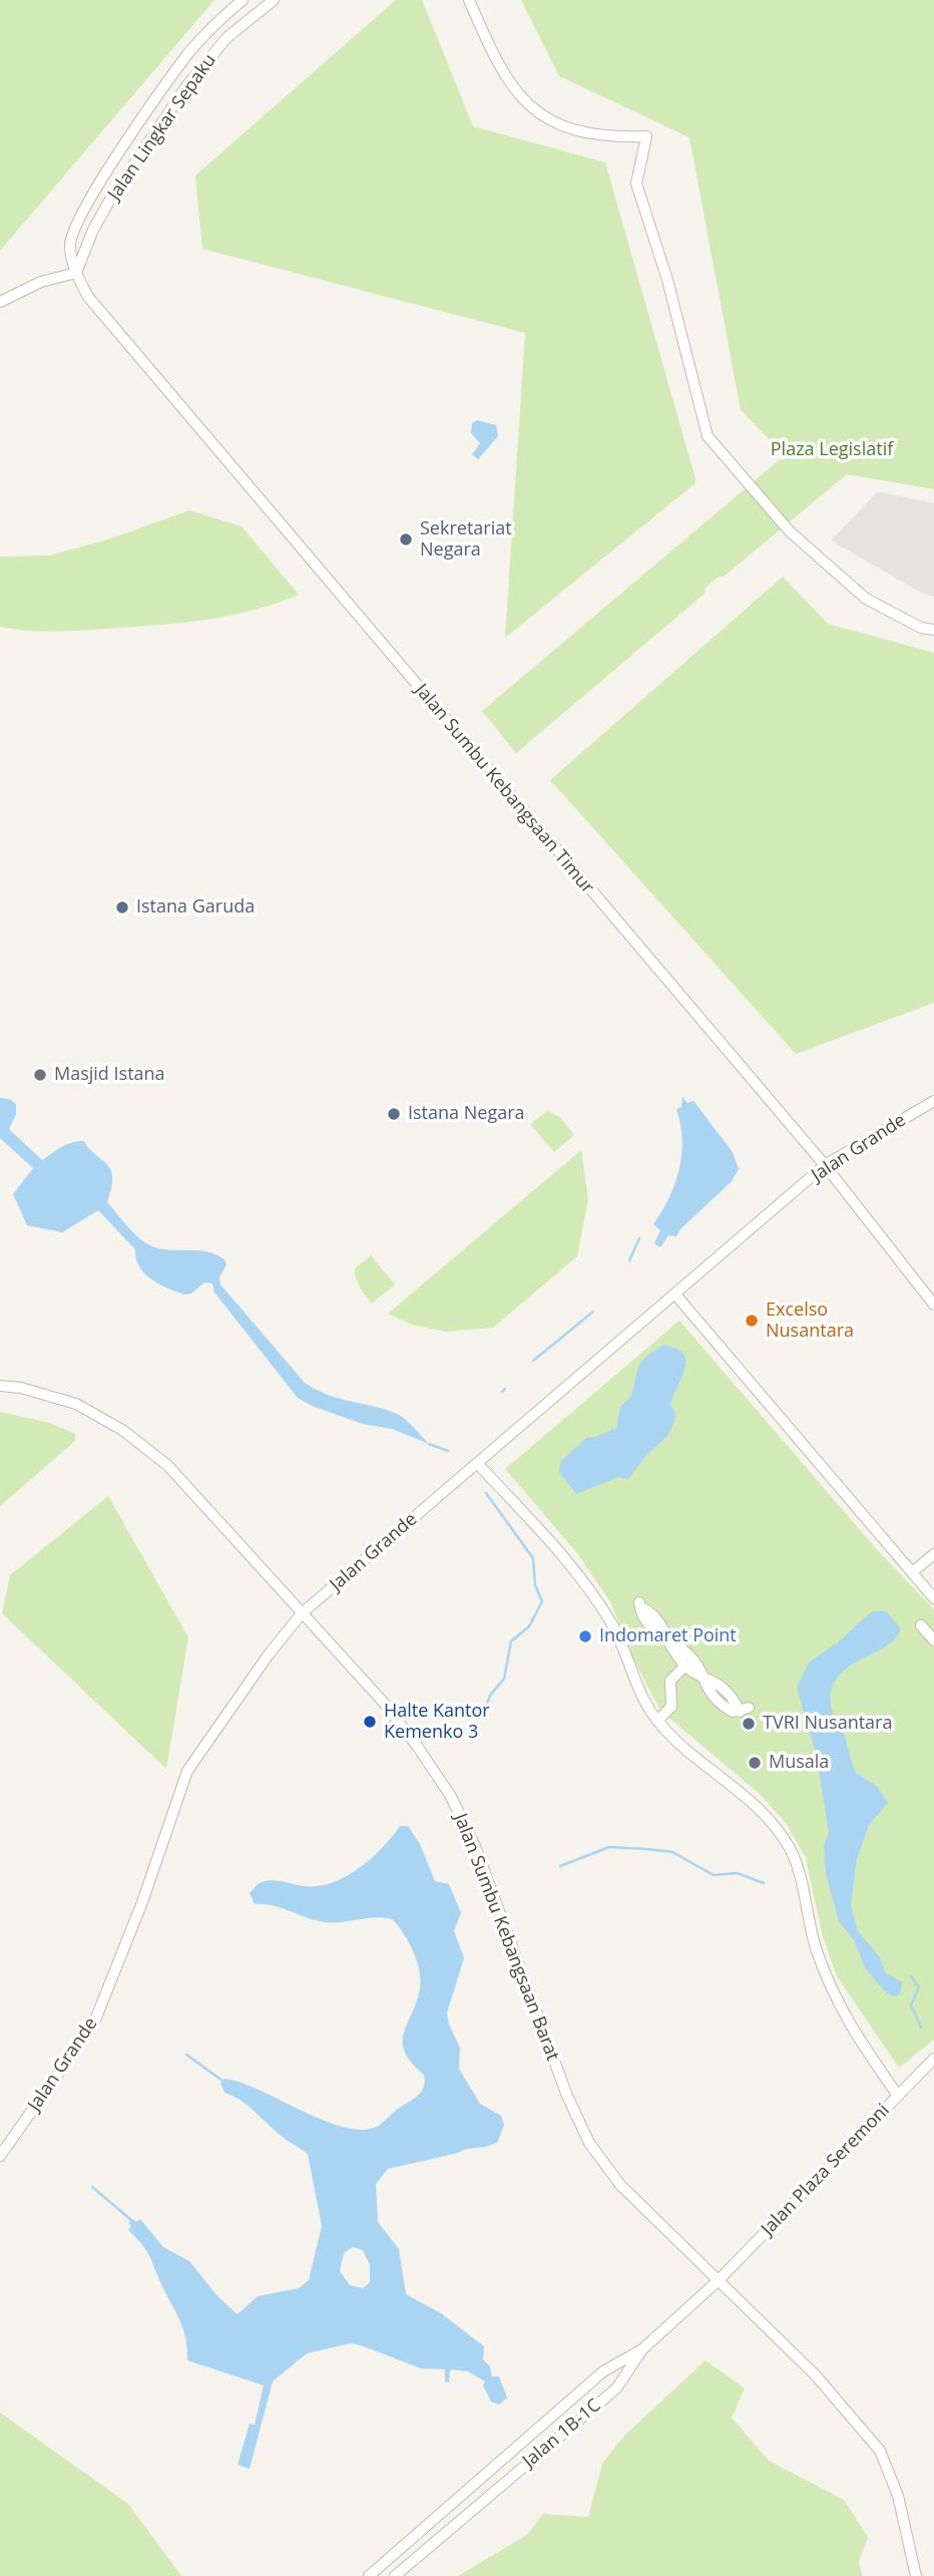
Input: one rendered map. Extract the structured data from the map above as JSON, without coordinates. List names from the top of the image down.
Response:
{
  "streets": {
    "street": [
      "Jalan Lingkar Sepaku",
      "Jalan Sumbu Kebangsaan Timur",
      "Jalan Grande",
      "Jalan Sumbu Kebangsaan Barat",
      "Jalan Plaza Seremoni",
      "Jalan 1B-1C"
    ]
  },
  "crossings": [
    ["Jalan Lingkar Sepaku", "Jalan Sumbu Kebangsaan Timur"],
    ["Jalan Sumbu Kebangsaan Timur", "Jalan Grande"],
    ["Jalan Grande", "Jalan Sumbu Kebangsaan Barat"],
    ["Jalan Sumbu Kebangsaan Barat", "Jalan Plaza Seremoni"],
    ["Jalan Sumbu Kebangsaan Barat", "Jalan 1B-1C"],
    ["Jalan Plaza Seremoni", "Jalan 1B-1C"]
  ],
  "parks": ["Plaza Legislatif"],
  "places": [
    "Sekretariat Negara",
    "Istana Garuda",
    "Masjid Istana",
    "Istana Negara",
    "Excelso Nusantara",
    "Indomaret Point",
    "Halte Kantor Kemenko 3",
    "TVRI Nusantara",
    "Musala"
  ]
}
